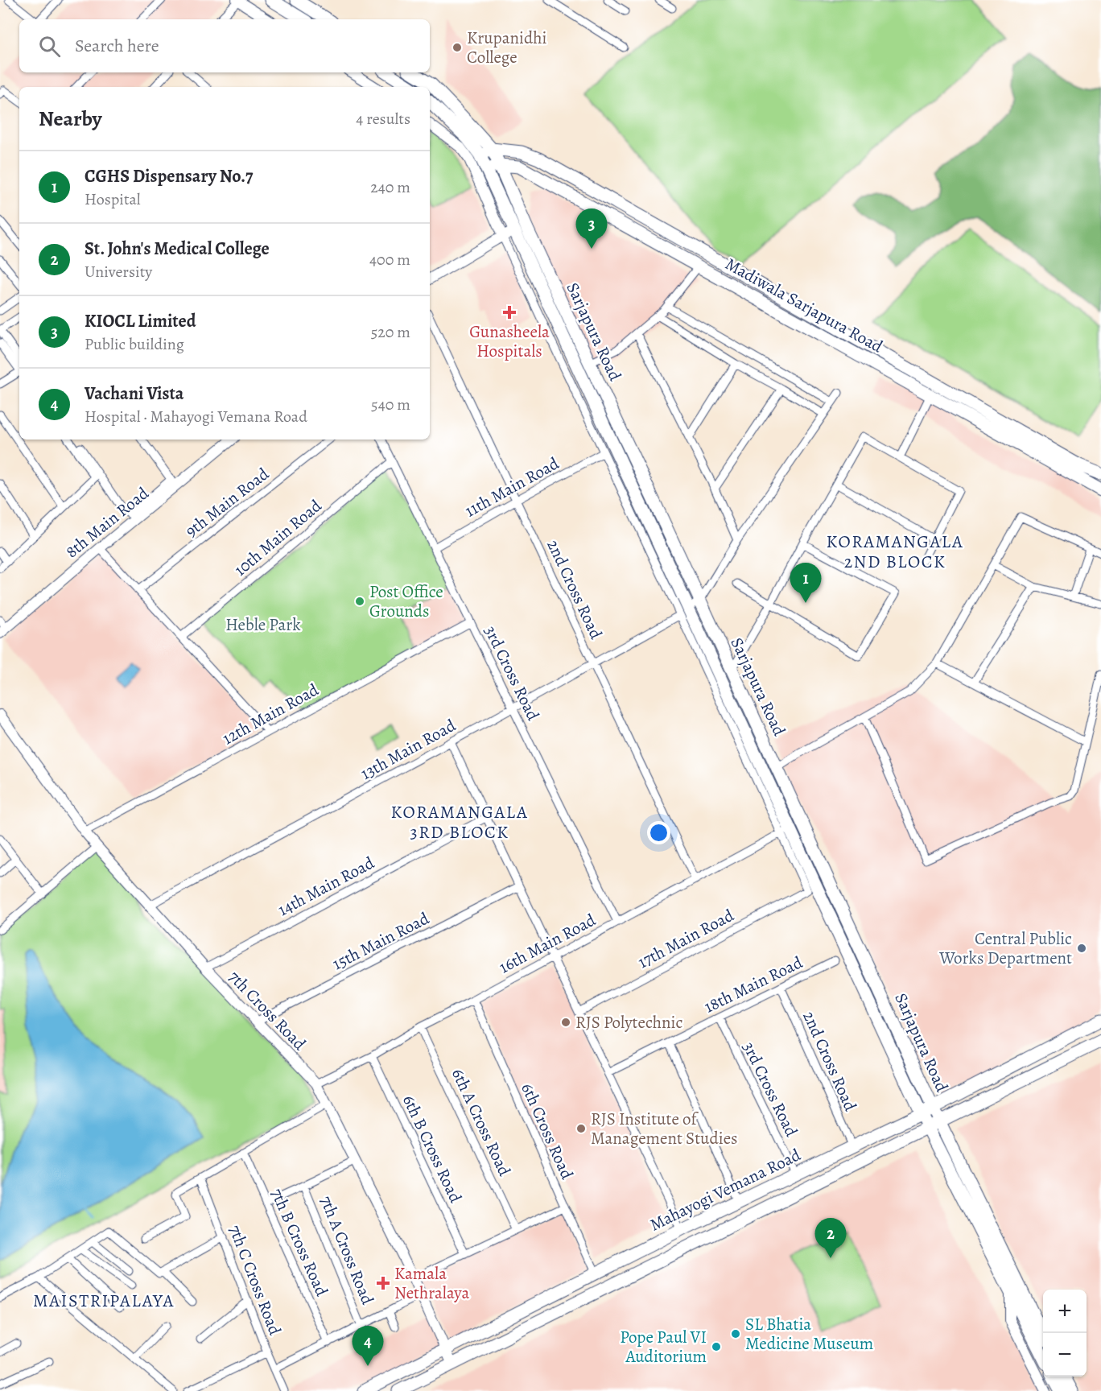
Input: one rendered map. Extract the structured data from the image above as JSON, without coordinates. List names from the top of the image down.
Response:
{
  "streets": {
    "main road": ["Madiwala Sarjapura Road", "Sarjapura Road", "Mahayogi Vemana Road"],
    "street": [
      "11th Main Road",
      "9th Main Road",
      "8th Main Road",
      "10th Main Road",
      "2nd Cross Road",
      "3rd Cross Road",
      "12th Main Road",
      "13th Main Road",
      "14th Main Road",
      "17th Main Road",
      "15th Main Road",
      "16th Main Road",
      "18th Main Road",
      "7th Cross Road",
      "6th A Cross Road",
      "6th Cross Road",
      "6th B Cross Road",
      "7th B Cross Road",
      "7th A Cross Road",
      "7th C Cross Road"
    ]
  },
  "crossings": [
    ["Madiwala Sarjapura Road", "Sarjapura Road"],
    ["Sarjapura Road", "11th Main Road"],
    ["Sarjapura Road", "13th Main Road"],
    ["Sarjapura Road", "17th Main Road"],
    ["Sarjapura Road", "16th Main Road"],
    ["Sarjapura Road", "18th Main Road"],
    ["Sarjapura Road", "Mahayogi Vemana Road"],
    ["11th Main Road", "2nd Cross Road"],
    ["11th Main Road", "3rd Cross Road"],
    ["10th Main Road", "3rd Cross Road"],
    ["2nd Cross Road", "13th Main Road"],
    ["2nd Cross Road", "16th Main Road"],
    ["2nd Cross Road", "18th Main Road"],
    ["2nd Cross Road", "Mahayogi Vemana Road"],
    ["3rd Cross Road", "12th Main Road"],
    ["3rd Cross Road", "13th Main Road"],
    ["3rd Cross Road", "16th Main Road"],
    ["3rd Cross Road", "18th Main Road"],
    ["3rd Cross Road", "Mahayogi Vemana Road"],
    ["12th Main Road", "7th Cross Road"],
    ["13th Main Road", "7th Cross Road"],
    ["14th Main Road", "7th Cross Road"],
    ["15th Main Road", "7th Cross Road"],
    ["16th Main Road", "7th Cross Road"],
    ["16th Main Road", "6th A Cross Road"],
    ["16th Main Road", "6th Cross Road"],
    ["16th Main Road", "6th B Cross Road"],
    ["7th Cross Road", "Mahayogi Vemana Road"],
    ["7th Cross Road", "7th A Cross Road"],
    ["6th Cross Road", "Mahayogi Vemana Road"]
  ],
  "districts": ["KORAMANGALA 2ND BLOCK", "KORAMANGALA 3RD BLOCK", "MAISTRIPALAYA"],
  "parks": ["Heble Park"],
  "places": {
    "other": [
      "Krupanidhi College",
      "Post Office Grounds",
      "Central Public Works Department",
      "RJS Polytechnic",
      "RJS Institute of Management Studies",
      "SL Bhatia Medicine Museum",
      "Pope Paul VI Auditorium"
    ],
    "health": ["Gunasheela Hospitals", "Kamala Nethralaya"]
  },
  "page": {
    "search": "Search here",
    "heading": ["Nearby", "4 results"],
    "list": [
      {
        "mark": "1",
        "name": "CGHS Dispensary No.7",
        "note": "Hospital",
        "value": "240 m"
      },
      {
        "mark": "2",
        "name": "St. John's Medical College",
        "note": "University",
        "value": "400 m"
      },
      {
        "mark": "3",
        "name": "KIOCL Limited",
        "note": "Public building",
        "value": "520 m"
      },
      {
        "mark": "4",
        "name": "Vachani Vista",
        "note": "Hospital · Mahayogi Vemana Road",
        "value": "540 m"
      }
    ],
    "pins": [
      "3",
      "1",
      "2",
      "4"
    ],
    "map_buttons": ["+", "−"]
  }
}
